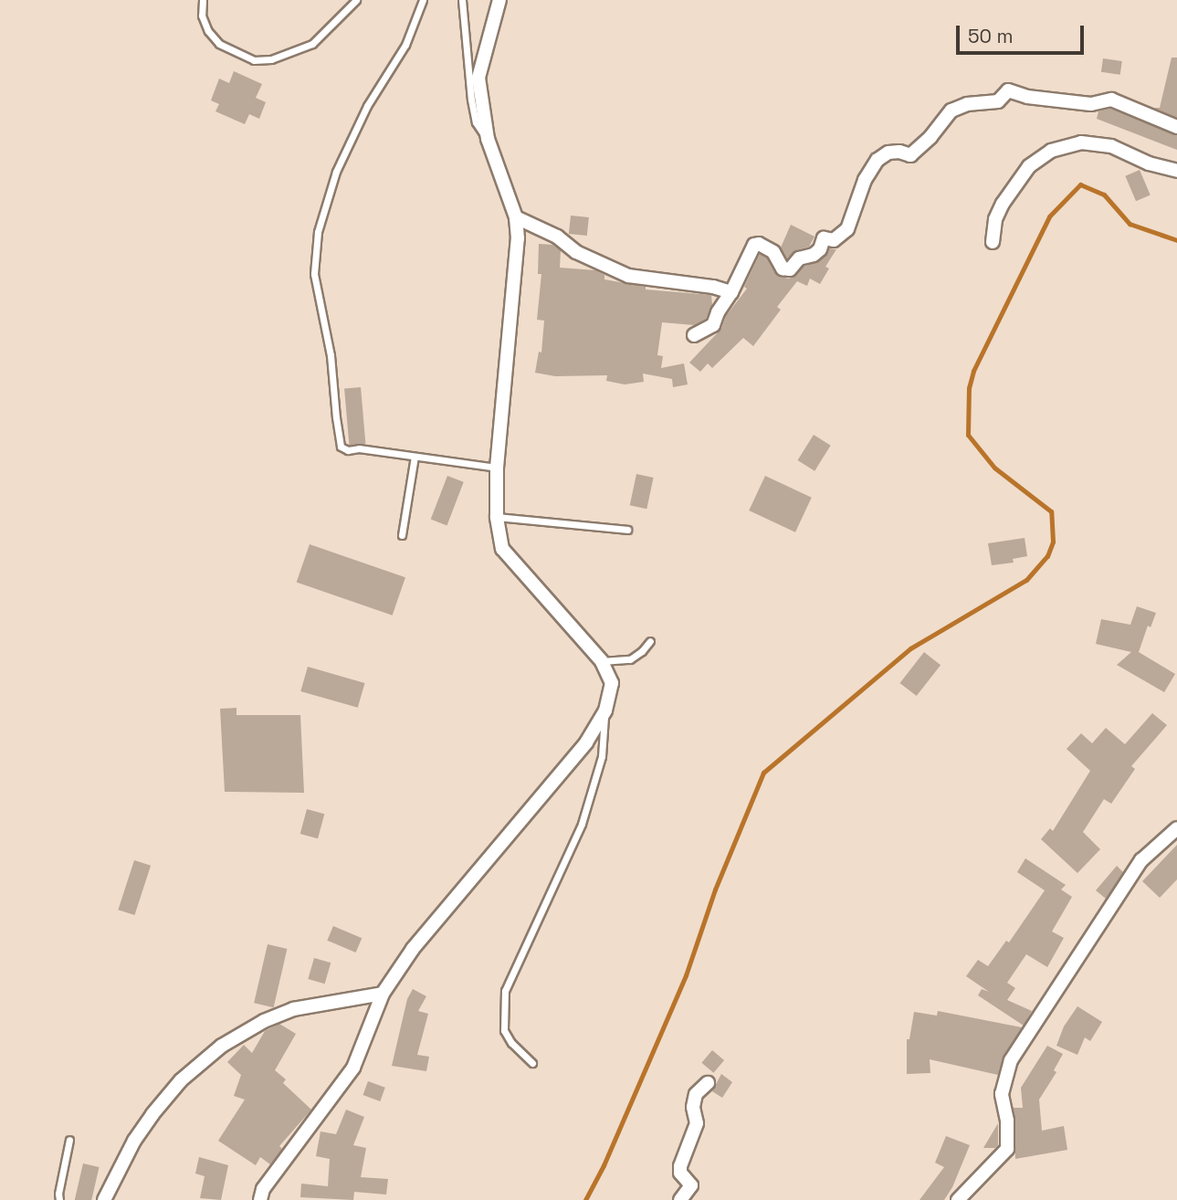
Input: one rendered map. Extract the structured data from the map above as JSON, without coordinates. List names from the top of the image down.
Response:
{
  "scale_bar": "50 m"
}
